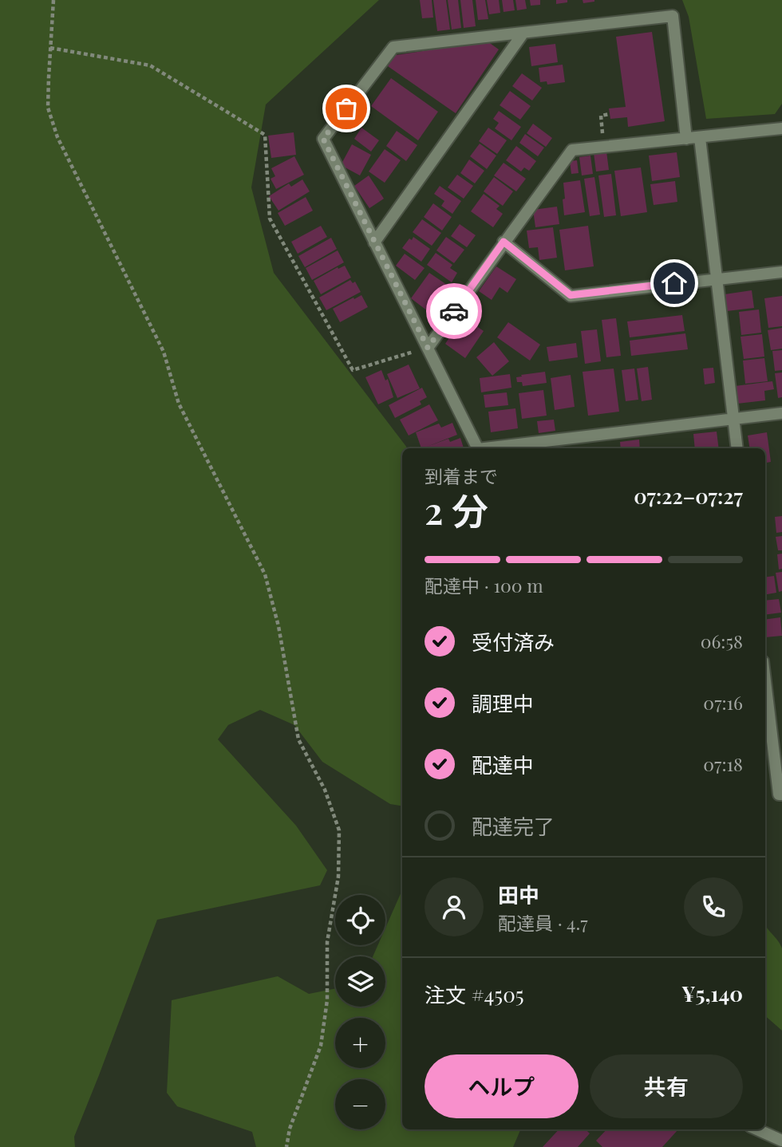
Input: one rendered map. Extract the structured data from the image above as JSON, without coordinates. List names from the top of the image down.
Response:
{
  "page": {
    "heading": ["2 分", "到着まで", "07:22–07:27"],
    "panel": [
      "田中",
      "配達員 · 4.7",
      "注文 #4505",
      "¥5,140"
    ],
    "bar": "配達中 · 100 m",
    "list": [
      ["受付済み", "06:58"],
      ["調理中", "07:16"],
      ["配達中", "07:18"],
      "配達完了"
    ],
    "map_buttons": ["+", "−"],
    "buttons": ["ヘルプ", "共有"]
  }
}
